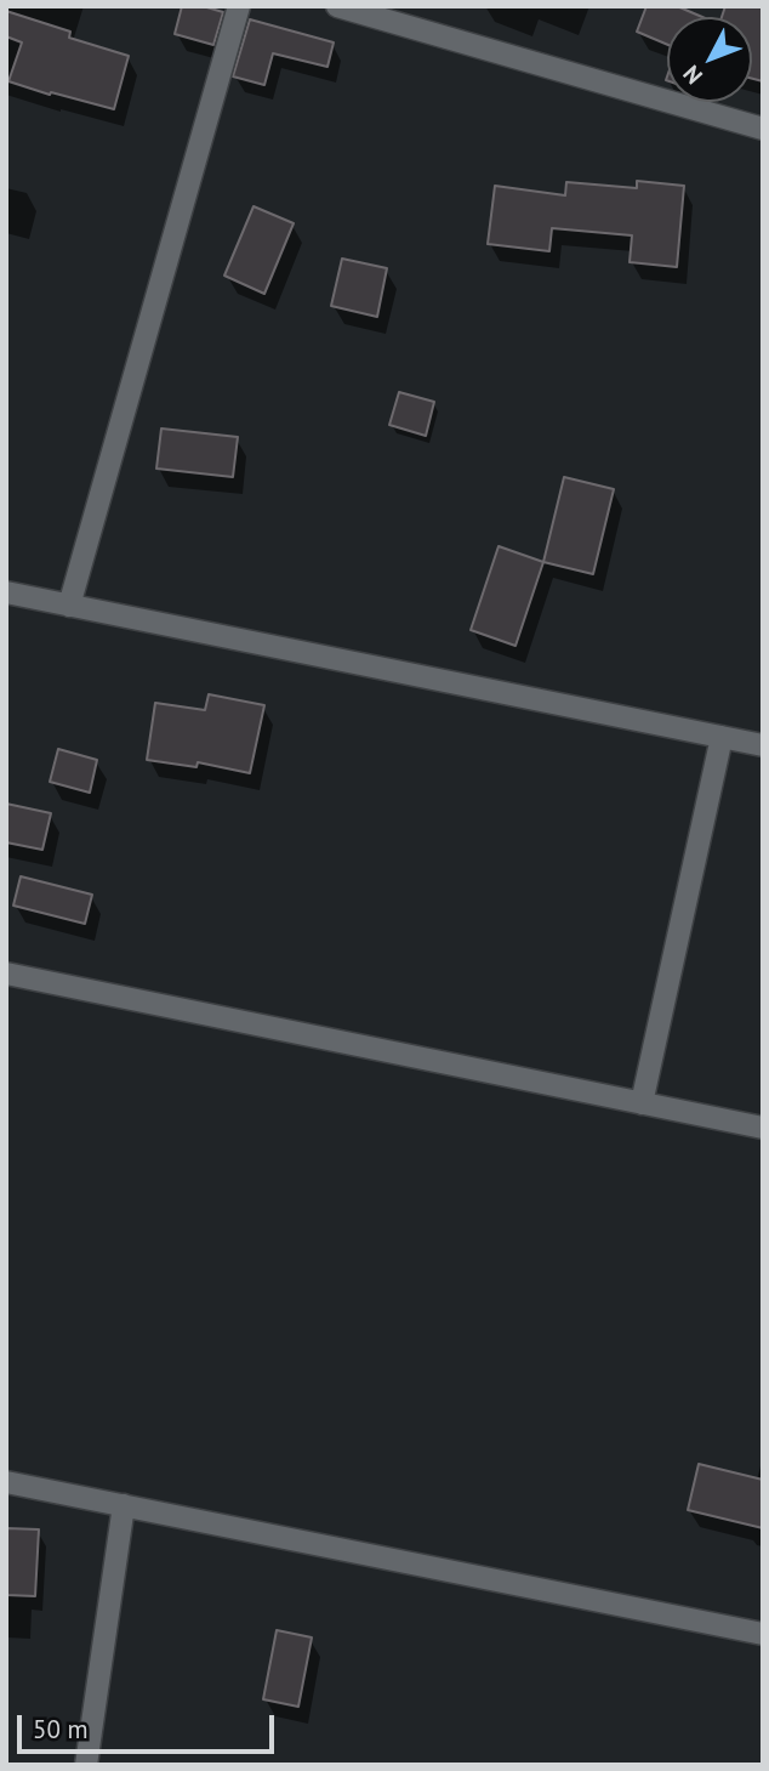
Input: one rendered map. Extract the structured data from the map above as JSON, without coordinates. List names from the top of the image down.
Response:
{
  "scale_bar": "50 m",
  "north": "bottom left"
}
